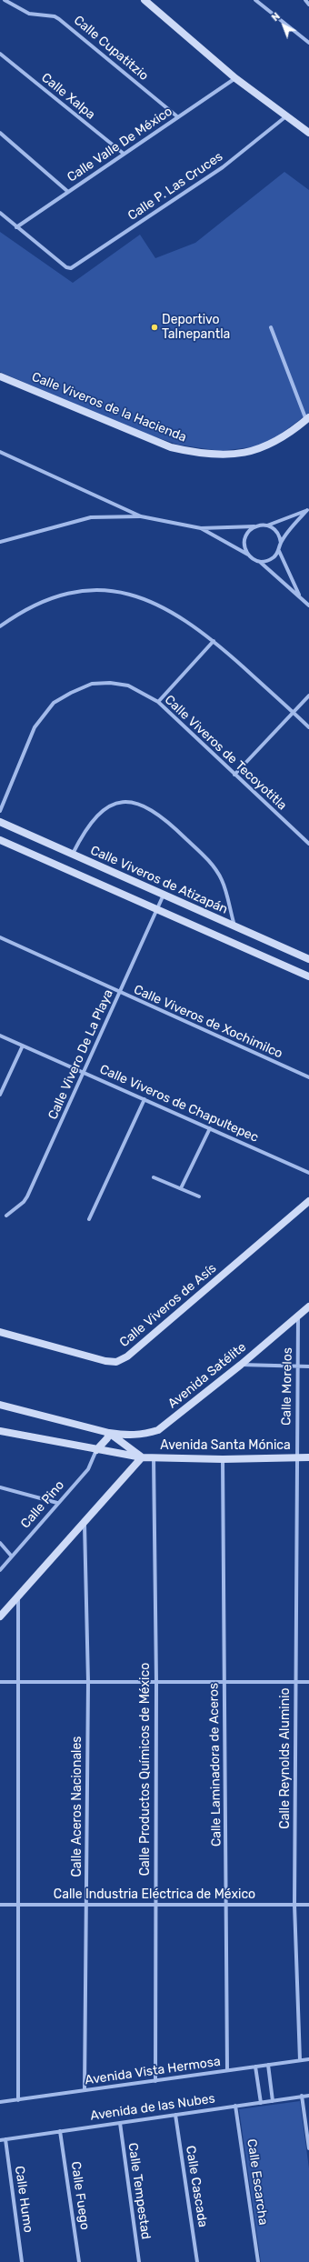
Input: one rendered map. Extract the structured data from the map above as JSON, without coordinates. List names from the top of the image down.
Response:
{
  "streets": {
    "street": [
      "Calle Cupatitzio",
      "Calle Xalpa",
      "Calle Valle De México",
      "Calle P. Las Cruces",
      "Calle Viveros de la Hacienda",
      "Calle Viveros de Tecoyotitla",
      "Calle Viveros de Atizapán",
      "Calle Viveros de Xochimilco",
      "Calle Vivero De La Playa",
      "Calle Viveros de Chapultepec",
      "Calle Viveros de Asís",
      "Avenida Satélite",
      "Calle Morelos",
      "Avenida Santa Mónica",
      "Calle Pino",
      "Calle Reynolds Aluminio",
      "Calle Laminadora de Aceros",
      "Calle Productos Químicos de México",
      "Calle Aceros Nacionales",
      "Calle Industria Eléctrica de México",
      "Avenida Vista Hermosa",
      "Avenida de las Nubes",
      "Calle Escarcha",
      "Calle Cascada",
      "Calle Tempestad",
      "Calle Fuego",
      "Calle Humo"
    ]
  },
  "crossings": [
    ["Calle Cupatitzio", "Calle Valle De México"],
    ["Calle Xalpa", "Calle Valle De México"],
    ["Calle Valle De México", "Calle P. Las Cruces"],
    ["Calle Viveros de Atizapán", "Calle Vivero De La Playa"],
    ["Calle Viveros de Xochimilco", "Calle Vivero De La Playa"],
    ["Calle Vivero De La Playa", "Calle Viveros de Chapultepec"],
    ["Avenida Satélite", "Calle Morelos"],
    ["Calle Morelos", "Avenida Santa Mónica"],
    ["Calle Morelos", "Calle Reynolds Aluminio"],
    ["Avenida Santa Mónica", "Calle Pino"],
    ["Avenida Santa Mónica", "Calle Reynolds Aluminio"],
    ["Avenida Santa Mónica", "Calle Laminadora de Aceros"],
    ["Avenida Santa Mónica", "Calle Productos Químicos de México"],
    ["Calle Reynolds Aluminio", "Calle Industria Eléctrica de México"],
    ["Calle Reynolds Aluminio", "Avenida Vista Hermosa"],
    ["Calle Laminadora de Aceros", "Calle Industria Eléctrica de México"],
    ["Calle Laminadora de Aceros", "Avenida Vista Hermosa"],
    ["Calle Productos Químicos de México", "Calle Industria Eléctrica de México"],
    ["Calle Productos Químicos de México", "Avenida Vista Hermosa"],
    ["Calle Aceros Nacionales", "Calle Industria Eléctrica de México"],
    ["Calle Aceros Nacionales", "Avenida Vista Hermosa"],
    ["Avenida de las Nubes", "Calle Escarcha"],
    ["Avenida de las Nubes", "Calle Cascada"],
    ["Avenida de las Nubes", "Calle Tempestad"],
    ["Avenida de las Nubes", "Calle Fuego"],
    ["Avenida de las Nubes", "Calle Humo"]
  ],
  "places": ["Deportivo Talnepantla"],
  "north": "top left"
}
